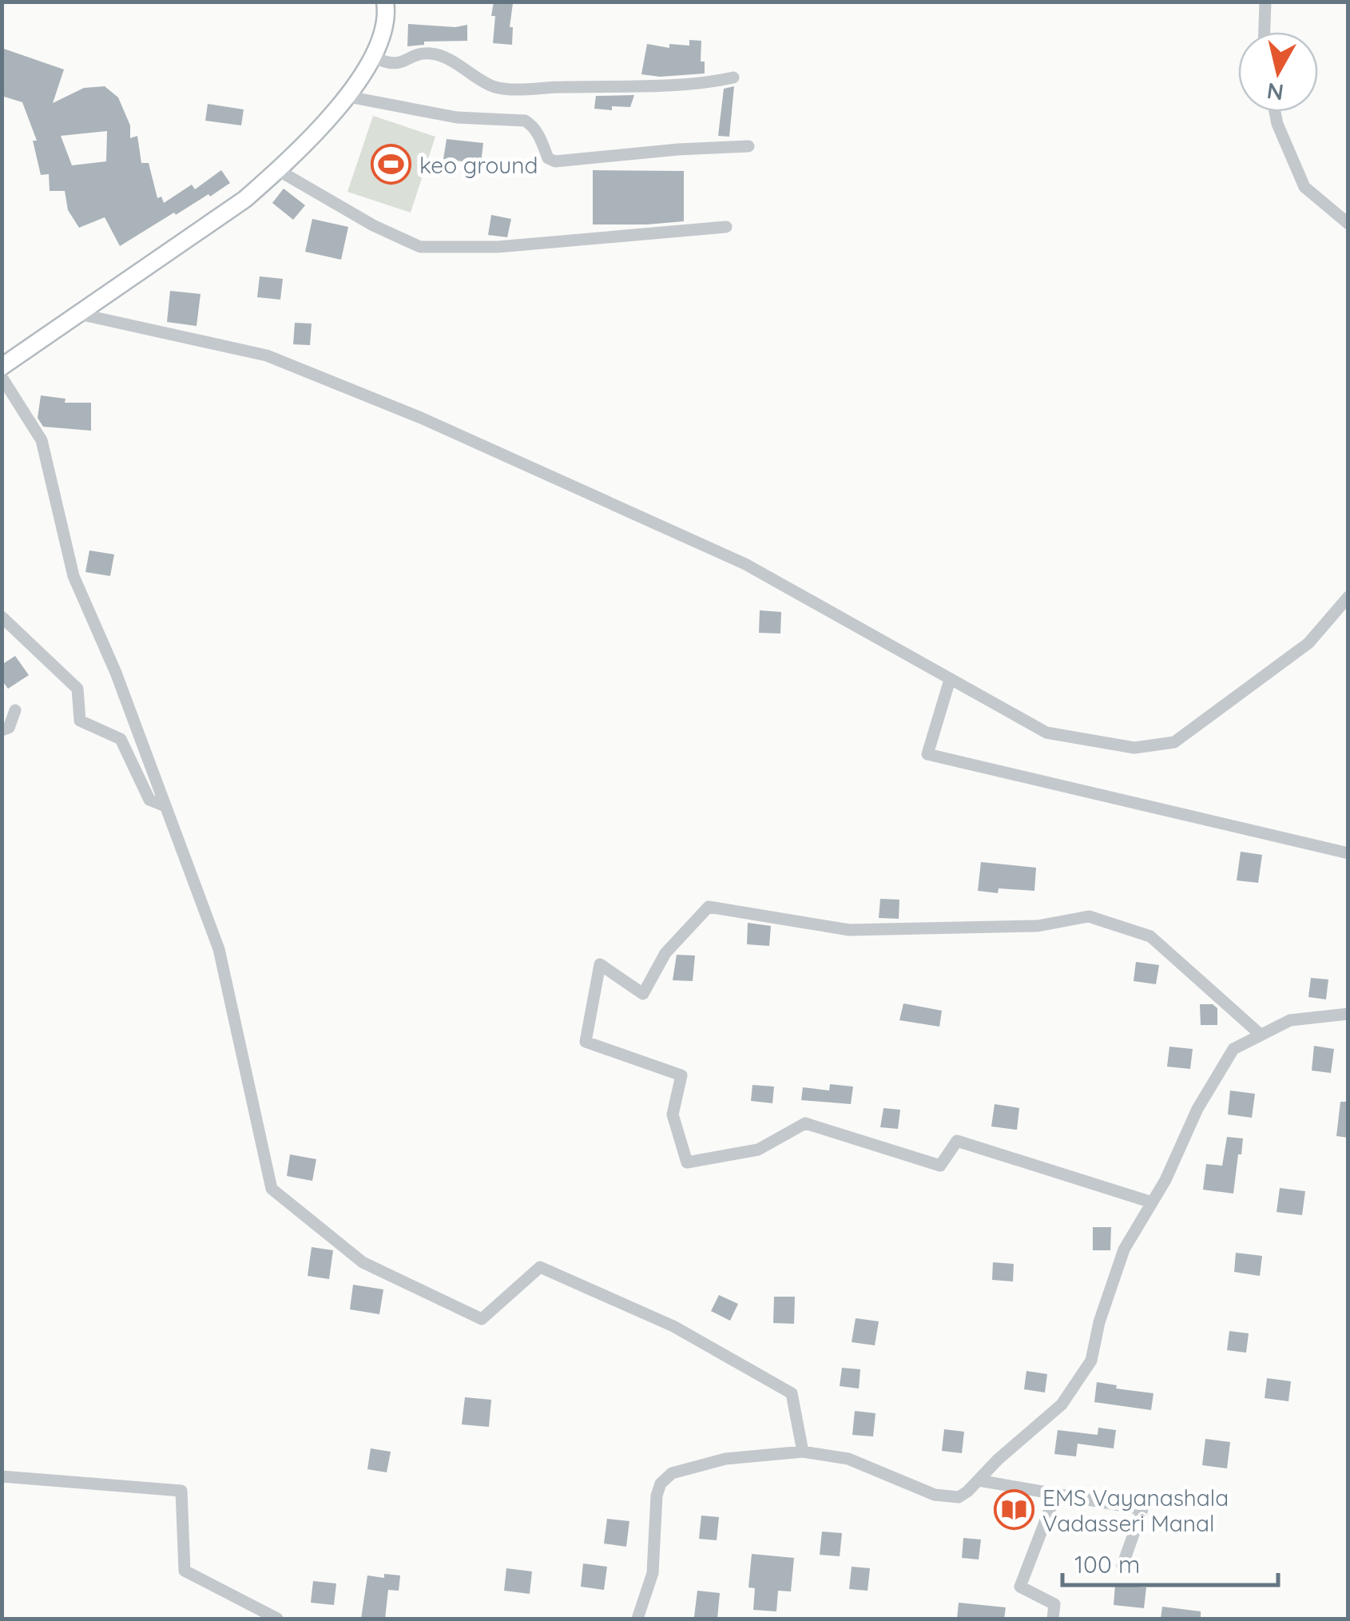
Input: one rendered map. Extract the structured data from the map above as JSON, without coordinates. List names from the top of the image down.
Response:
{
  "places": {
    "sports": ["keo ground"],
    "library": ["EMS Vayanashala Vadasseri Manal"]
  },
  "scale_bar": "100 m",
  "north": "bottom"
}
